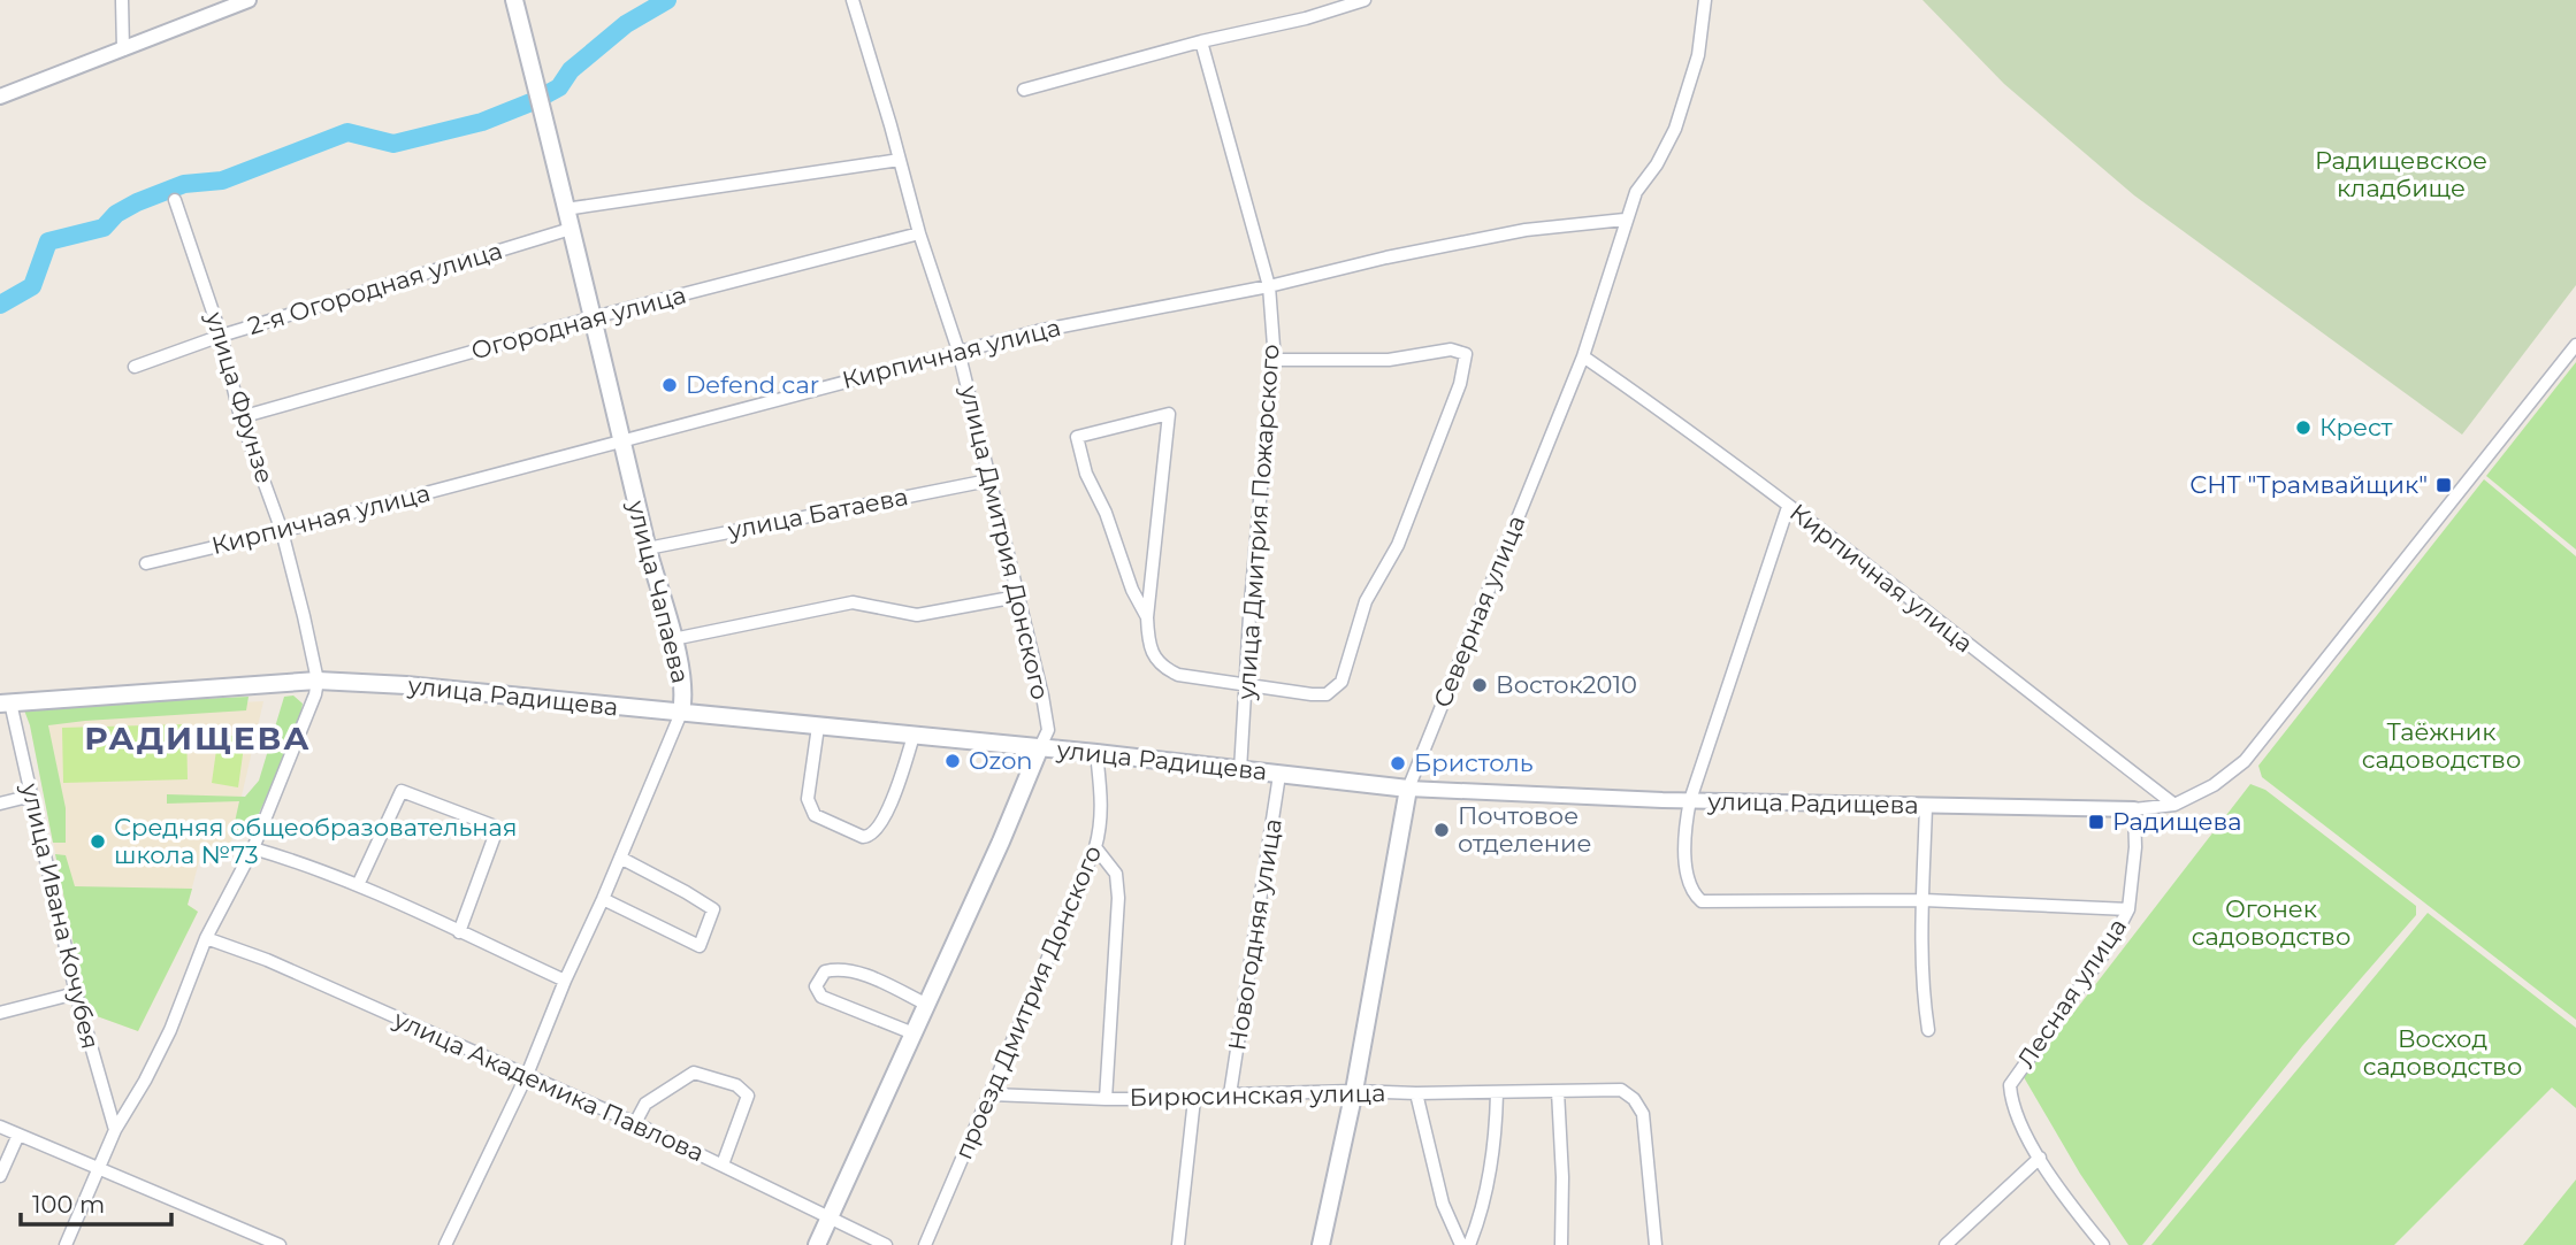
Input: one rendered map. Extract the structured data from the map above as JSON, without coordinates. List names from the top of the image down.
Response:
{
  "streets": {
    "main road": [
      "улица Дмитрия Донского",
      "улица Чапаева",
      "Северная улица",
      "улица Радищева"
    ],
    "street": [
      "2-я Огородная улица",
      "Огородная улица",
      "Кирпичная улица",
      "улица Фрунзе",
      "улица Батаева",
      "улица Дмитрия Пожарского",
      "улица Ивана Кочубея",
      "Новогодняя улица",
      "Лесная улица",
      "проезд Дмитрия Донского",
      "улица Академика Павлова",
      "Бирюсинская улица"
    ]
  },
  "crossings": [
    ["2-я Огородная улица", "улица Фрунзе"],
    ["2-я Огородная улица", "улица Чапаева"],
    ["Огородная улица", "улица Фрунзе"],
    ["Огородная улица", "улица Дмитрия Донского"],
    ["Огородная улица", "улица Чапаева"],
    ["Кирпичная улица", "улица Фрунзе"],
    ["Кирпичная улица", "улица Дмитрия Пожарского"],
    ["Кирпичная улица", "улица Дмитрия Донского"],
    ["Кирпичная улица", "улица Чапаева"],
    ["Кирпичная улица", "Северная улица"],
    ["улица Фрунзе", "улица Радищева"],
    ["улица Фрунзе", "улица Ивана Кочубея"],
    ["улица Фрунзе", "улица Академика Павлова"],
    ["улица Батаева", "улица Дмитрия Донского"],
    ["улица Батаева", "улица Чапаева"],
    ["улица Дмитрия Пожарского", "улица Радищева"],
    ["улица Дмитрия Донского", "улица Радищева"],
    ["улица Дмитрия Донского", "улица Академика Павлова"],
    ["улица Чапаева", "улица Радищева"],
    ["улица Чапаева", "улица Академика Павлова"],
    ["Северная улица", "улица Радищева"],
    ["Северная улица", "Бирюсинская улица"],
    ["улица Радищева", "улица Ивана Кочубея"],
    ["улица Радищева", "Новогодняя улица"],
    ["улица Радищева", "Лесная улица"],
    ["улица Радищева", "проезд Дмитрия Донского"],
    ["Новогодняя улица", "Бирюсинская улица"],
    ["проезд Дмитрия Донского", "Бирюсинская улица"]
  ],
  "districts": ["РАДИЩЕВА"],
  "parks": [
    "Радищевское кладбище",
    "Таёжник садоводство",
    "Огонек садоводство",
    "Восход садоводство"
  ],
  "places": {
    "other": [
      "Defend car",
      "Крест",
      "Восток2010",
      "Ozon",
      "Бристоль",
      "Почтовое отделение",
      "Средняя общеобразовательная школа №73"
    ],
    "transit": ["СНТ \"Трамвайщик\"", "Радищева"]
  },
  "scale_bar": "100 m"
}
